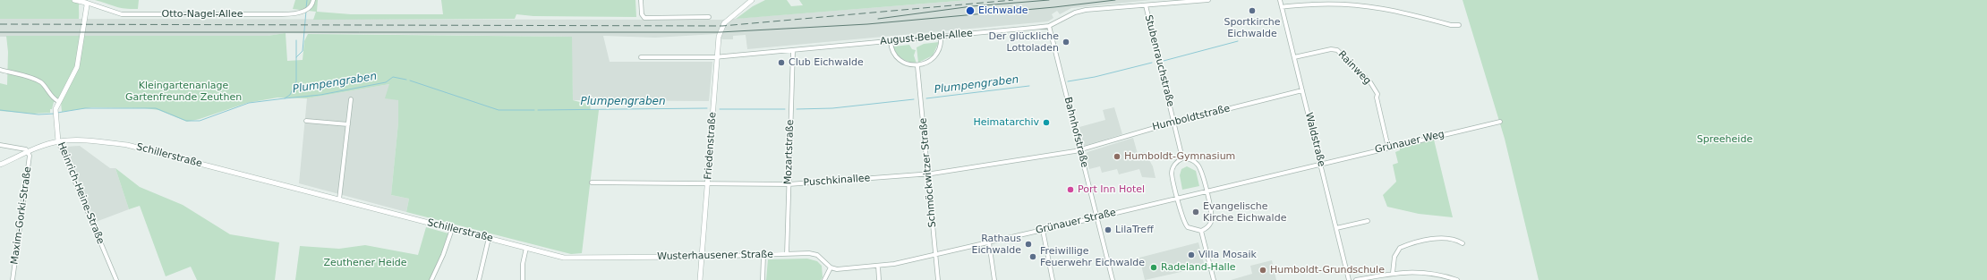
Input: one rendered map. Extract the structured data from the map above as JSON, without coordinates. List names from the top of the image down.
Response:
{
  "streets": {
    "street": [
      "Otto-Nagel-Allee",
      "August-Bebel-Allee",
      "Stubenrauchstraße",
      "Rainweg",
      "Humboldtstraße",
      "Bahnhofstraße",
      "Waldstraße",
      "Grünauer Weg",
      "Friedenstraße",
      "Mozartstraße",
      "Schillerstraße",
      "Schmöckwitzer Straße",
      "Puschkinallee",
      "Heinrich-Heine-Straße",
      "Maxim-Gorki-Straße",
      "Grünauer Straße",
      "Wusterhausener Straße"
    ]
  },
  "crossings": [
    ["Otto-Nagel-Allee", "Heinrich-Heine-Straße"],
    ["August-Bebel-Allee", "Stubenrauchstraße"],
    ["August-Bebel-Allee", "Bahnhofstraße"],
    ["August-Bebel-Allee", "Friedenstraße"],
    ["August-Bebel-Allee", "Mozartstraße"],
    ["Stubenrauchstraße", "Humboldtstraße"],
    ["Rainweg", "Waldstraße"],
    ["Rainweg", "Grünauer Weg"],
    ["Humboldtstraße", "Bahnhofstraße"],
    ["Humboldtstraße", "Waldstraße"],
    ["Humboldtstraße", "Puschkinallee"],
    ["Bahnhofstraße", "Puschkinallee"],
    ["Bahnhofstraße", "Grünauer Straße"],
    ["Waldstraße", "Grünauer Weg"],
    ["Waldstraße", "Grünauer Straße"],
    ["Grünauer Weg", "Grünauer Straße"],
    ["Friedenstraße", "Puschkinallee"],
    ["Friedenstraße", "Wusterhausener Straße"],
    ["Mozartstraße", "Puschkinallee"],
    ["Mozartstraße", "Wusterhausener Straße"],
    ["Schillerstraße", "Heinrich-Heine-Straße"],
    ["Schillerstraße", "Maxim-Gorki-Straße"],
    ["Schillerstraße", "Wusterhausener Straße"],
    ["Schmöckwitzer Straße", "Puschkinallee"],
    ["Schmöckwitzer Straße", "Grünauer Straße"],
    ["Grünauer Straße", "Wusterhausener Straße"]
  ],
  "water": ["Plumpengraben"],
  "parks": ["Kleingartenanlage Gartenfreunde Zeuthen", "Spreeheide", "Zeuthener Heide"],
  "places": [
    "Eichwalde",
    "Sportkirche Eichwalde",
    "Der glückliche Lottoladen",
    "Club Eichwalde",
    "Heimatarchiv",
    "Humboldt-Gymnasium",
    "Port Inn Hotel",
    "Evangelische Kirche Eichwalde",
    "LilaTreff",
    "Rathaus Eichwalde",
    "Villa Mosaik",
    "Freiwillige Feuerwehr Eichwalde",
    "Radeland-Halle",
    "Humboldt-Grundschule"
  ]
}
